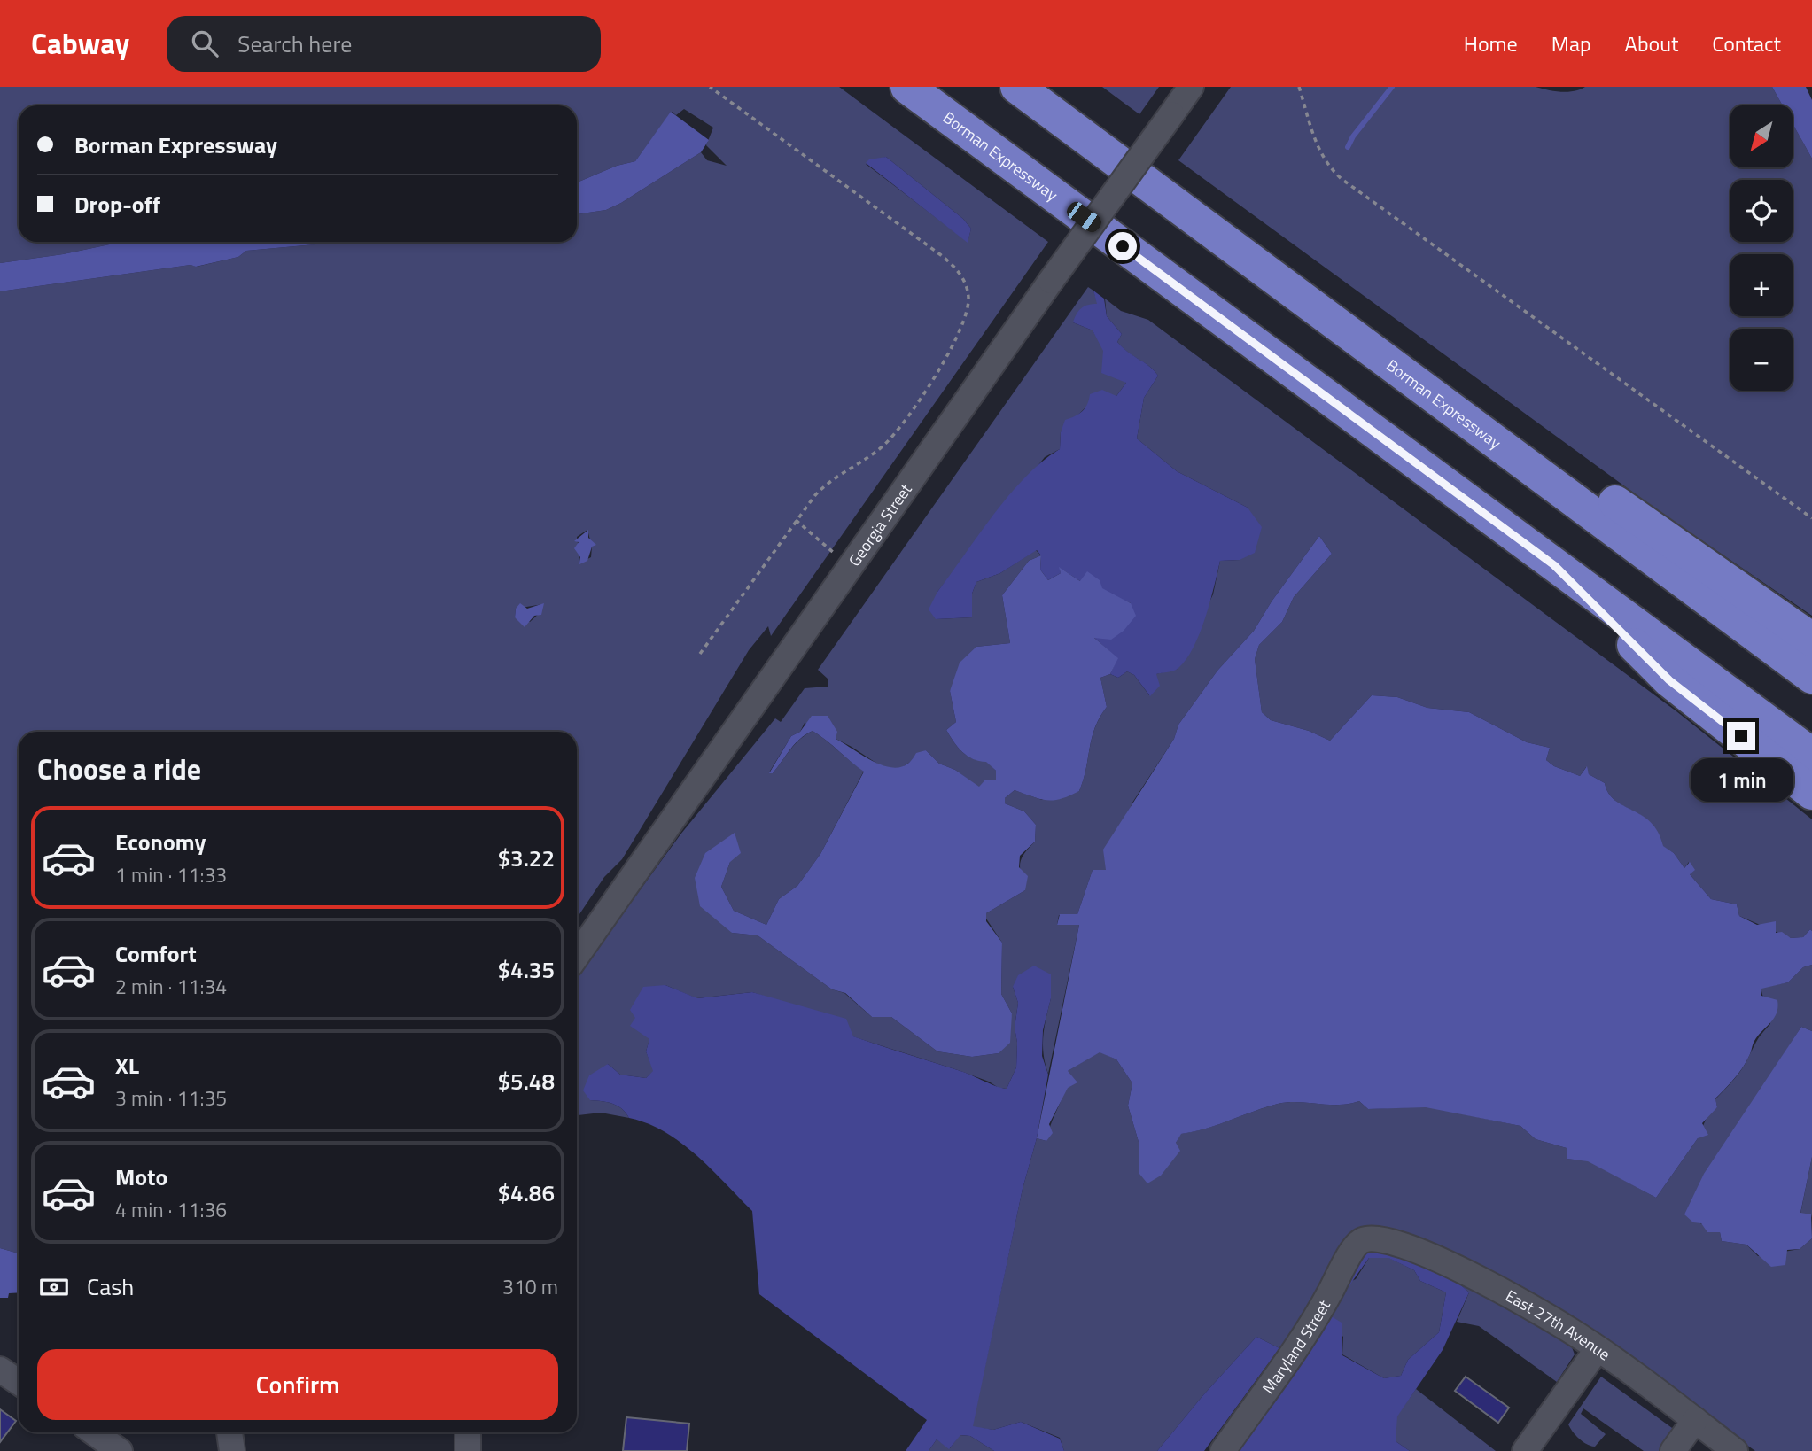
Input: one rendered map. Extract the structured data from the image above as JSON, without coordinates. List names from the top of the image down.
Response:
{
  "streets": {
    "highway": ["Borman Expressway"],
    "street": ["Georgia Street", "East 27th Avenue", "Maryland Street"]
  },
  "crossings": [
    ["East 27th Avenue", "Maryland Street"]
  ],
  "north": "bottom left",
  "page": {
    "header": "Cabway",
    "search": "Search here",
    "nav": [
      "Home",
      "Map",
      "About",
      "Contact"
    ],
    "map_buttons": ["+", "−"],
    "banner": ["Borman Expressway", "Drop-off"],
    "heading": "Choose a ride",
    "bubble": "1 min",
    "list": [
      {
        "name": "Economy",
        "note": "1 min · 11:33",
        "value": "$3.22"
      },
      {
        "name": "Comfort",
        "note": "2 min · 11:34",
        "value": "$4.35"
      },
      {
        "name": "XL",
        "note": "3 min · 11:35",
        "value": "$5.48"
      },
      {
        "name": "Moto",
        "note": "4 min · 11:36",
        "value": "$4.86"
      }
    ],
    "pay": ["Cash", "310 m"],
    "buttons": "Confirm"
  }
}
